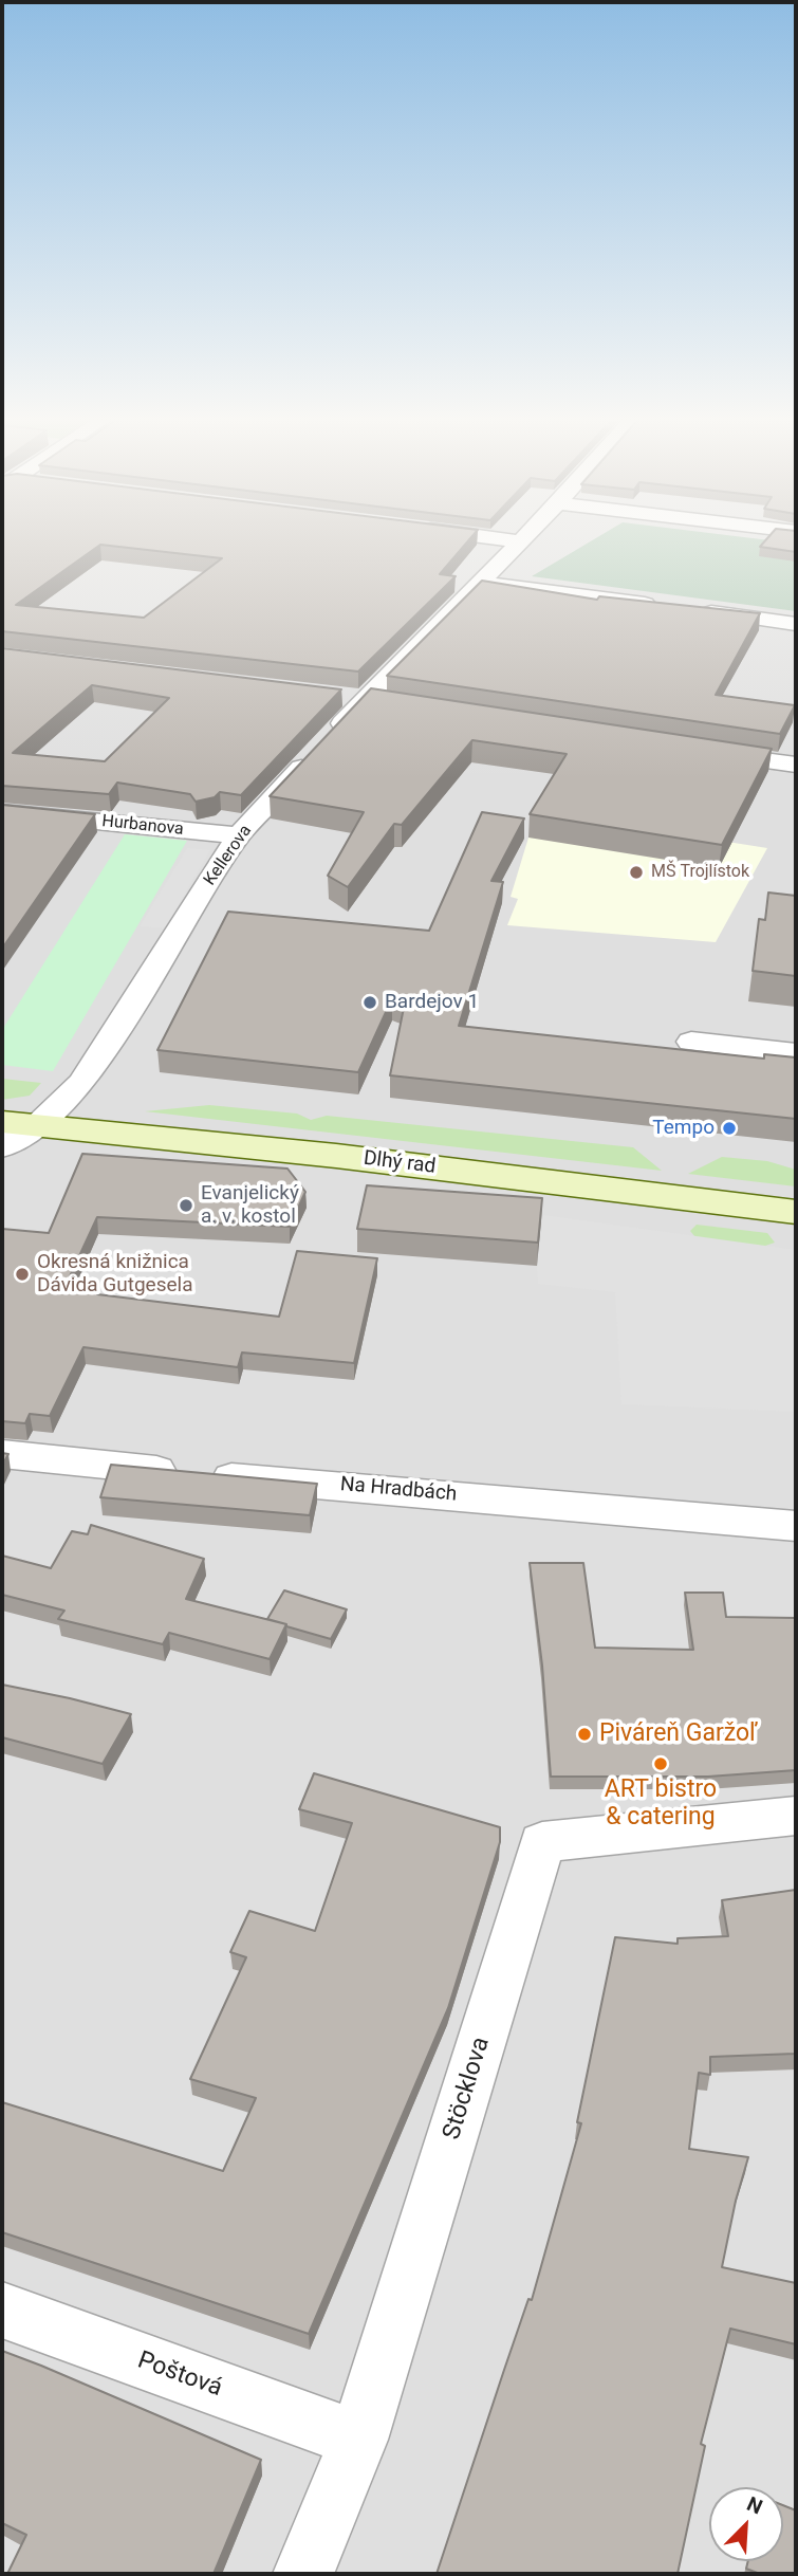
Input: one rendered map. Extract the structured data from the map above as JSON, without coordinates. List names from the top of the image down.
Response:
{
  "streets": {
    "street": [
      "Hurbanova",
      "Kellerova",
      "Dlhý rad",
      "Na Hradbách",
      "Stöcklova",
      "Poštová"
    ]
  },
  "crossings": [
    ["Hurbanova", "Kellerova"],
    ["Kellerova", "Dlhý rad"],
    ["Stöcklova", "Poštová"]
  ],
  "places": [
    "MŠ Trojlístok",
    "Bardejov 1",
    "Tempo",
    "Evanjelický a. v. kostol",
    "Okresná knižnica Dávida Gutgesela",
    "Piváreň Garžoľ",
    "ART bistro & catering"
  ],
  "north": "top right"
}
